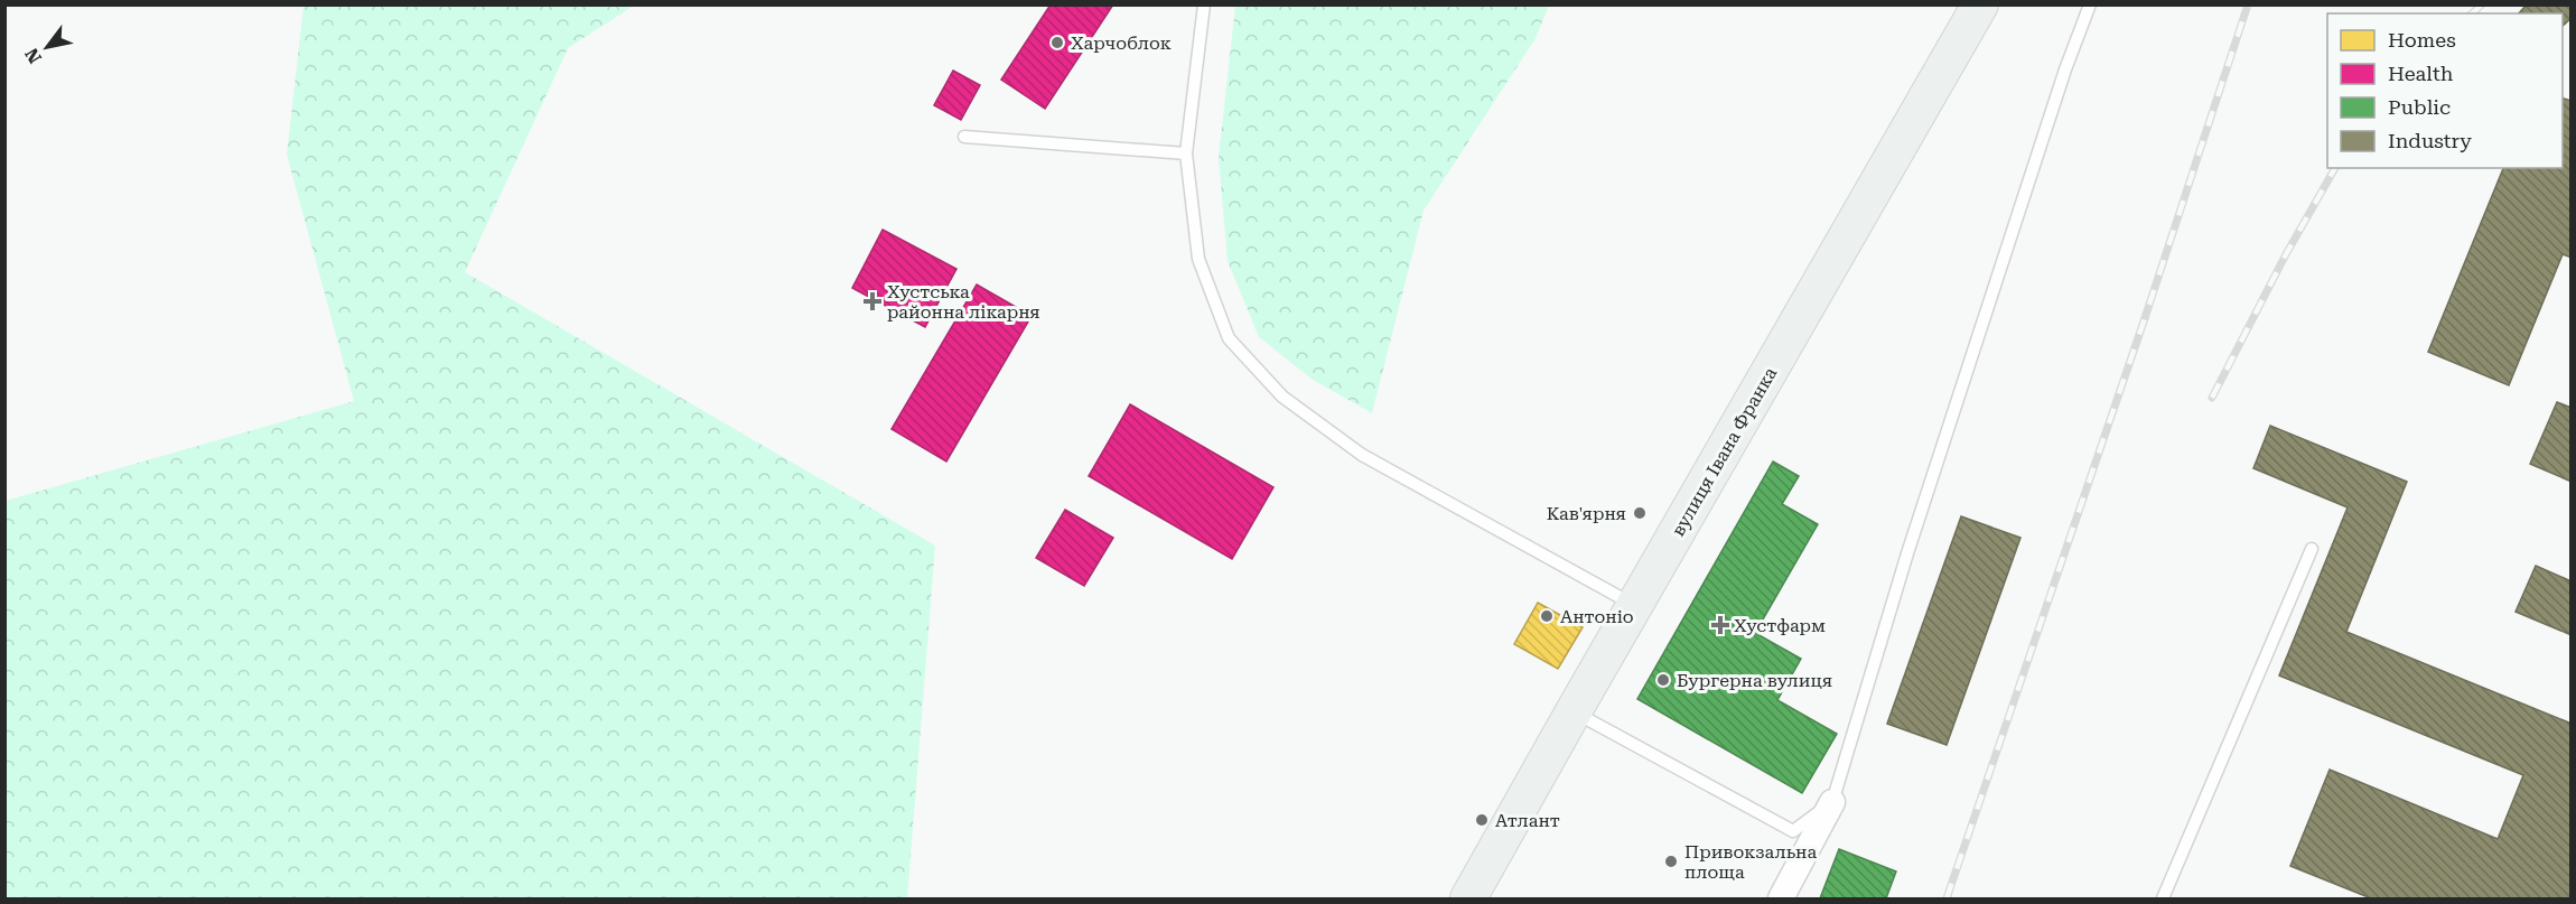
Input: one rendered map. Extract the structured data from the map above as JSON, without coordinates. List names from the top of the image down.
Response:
{
  "streets": {
    "main road": ["вулиця Івана Франка"]
  },
  "places": {
    "other": [
      "Харчоблок",
      "Кав'ярня",
      "Антоніо",
      "Бургерна вулиця",
      "Атлант",
      "Привокзальна площа"
    ],
    "health": ["Хустська районна лікарня", "Хустфарм"]
  },
  "legend": [
    "Homes",
    "Health",
    "Public",
    "Industry"
  ],
  "north": "bottom left"
}
